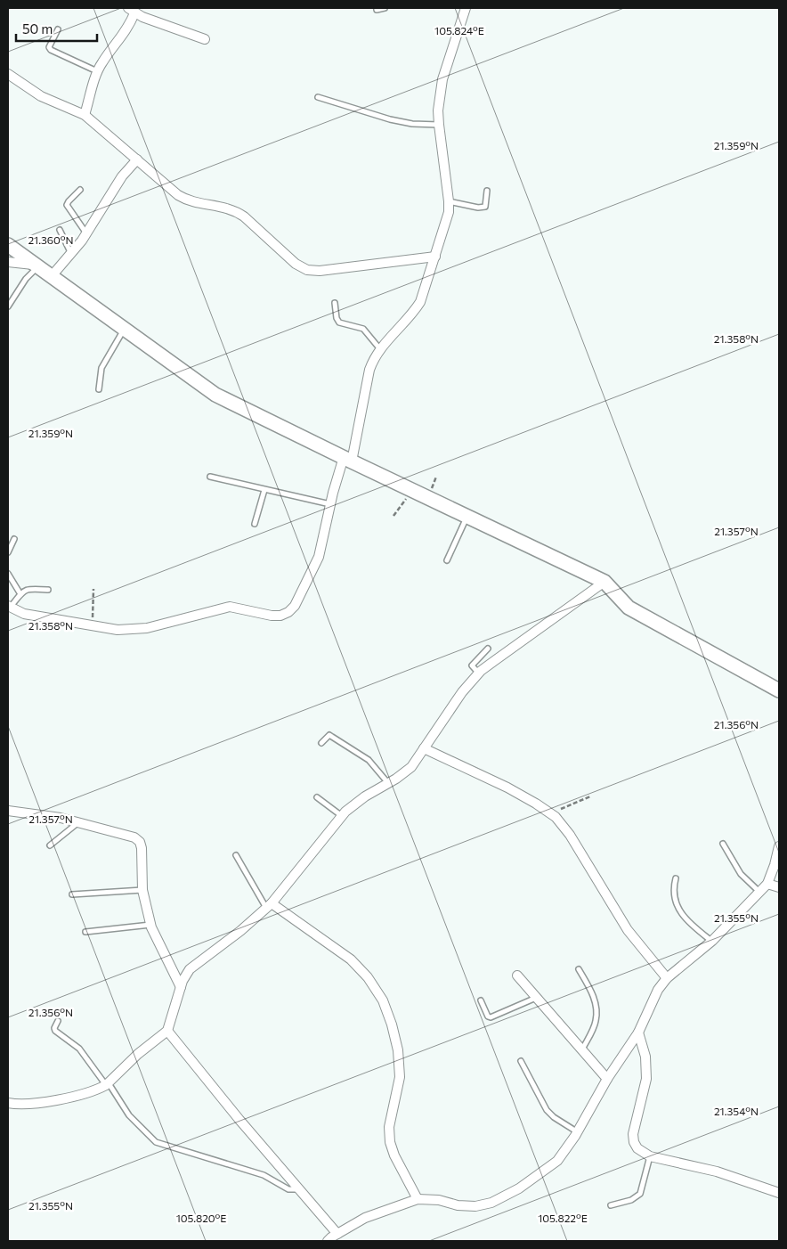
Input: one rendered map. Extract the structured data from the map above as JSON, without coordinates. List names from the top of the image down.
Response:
{
  "scale_bar": "50 m",
  "coordinates": [
    "105.824°E",
    "21.359°N",
    "21.360°N",
    "21.358°N",
    "21.357°N",
    "21.356°N",
    "21.355°N",
    "21.354°N",
    "105.820°E",
    "105.822°E"
  ]
}
